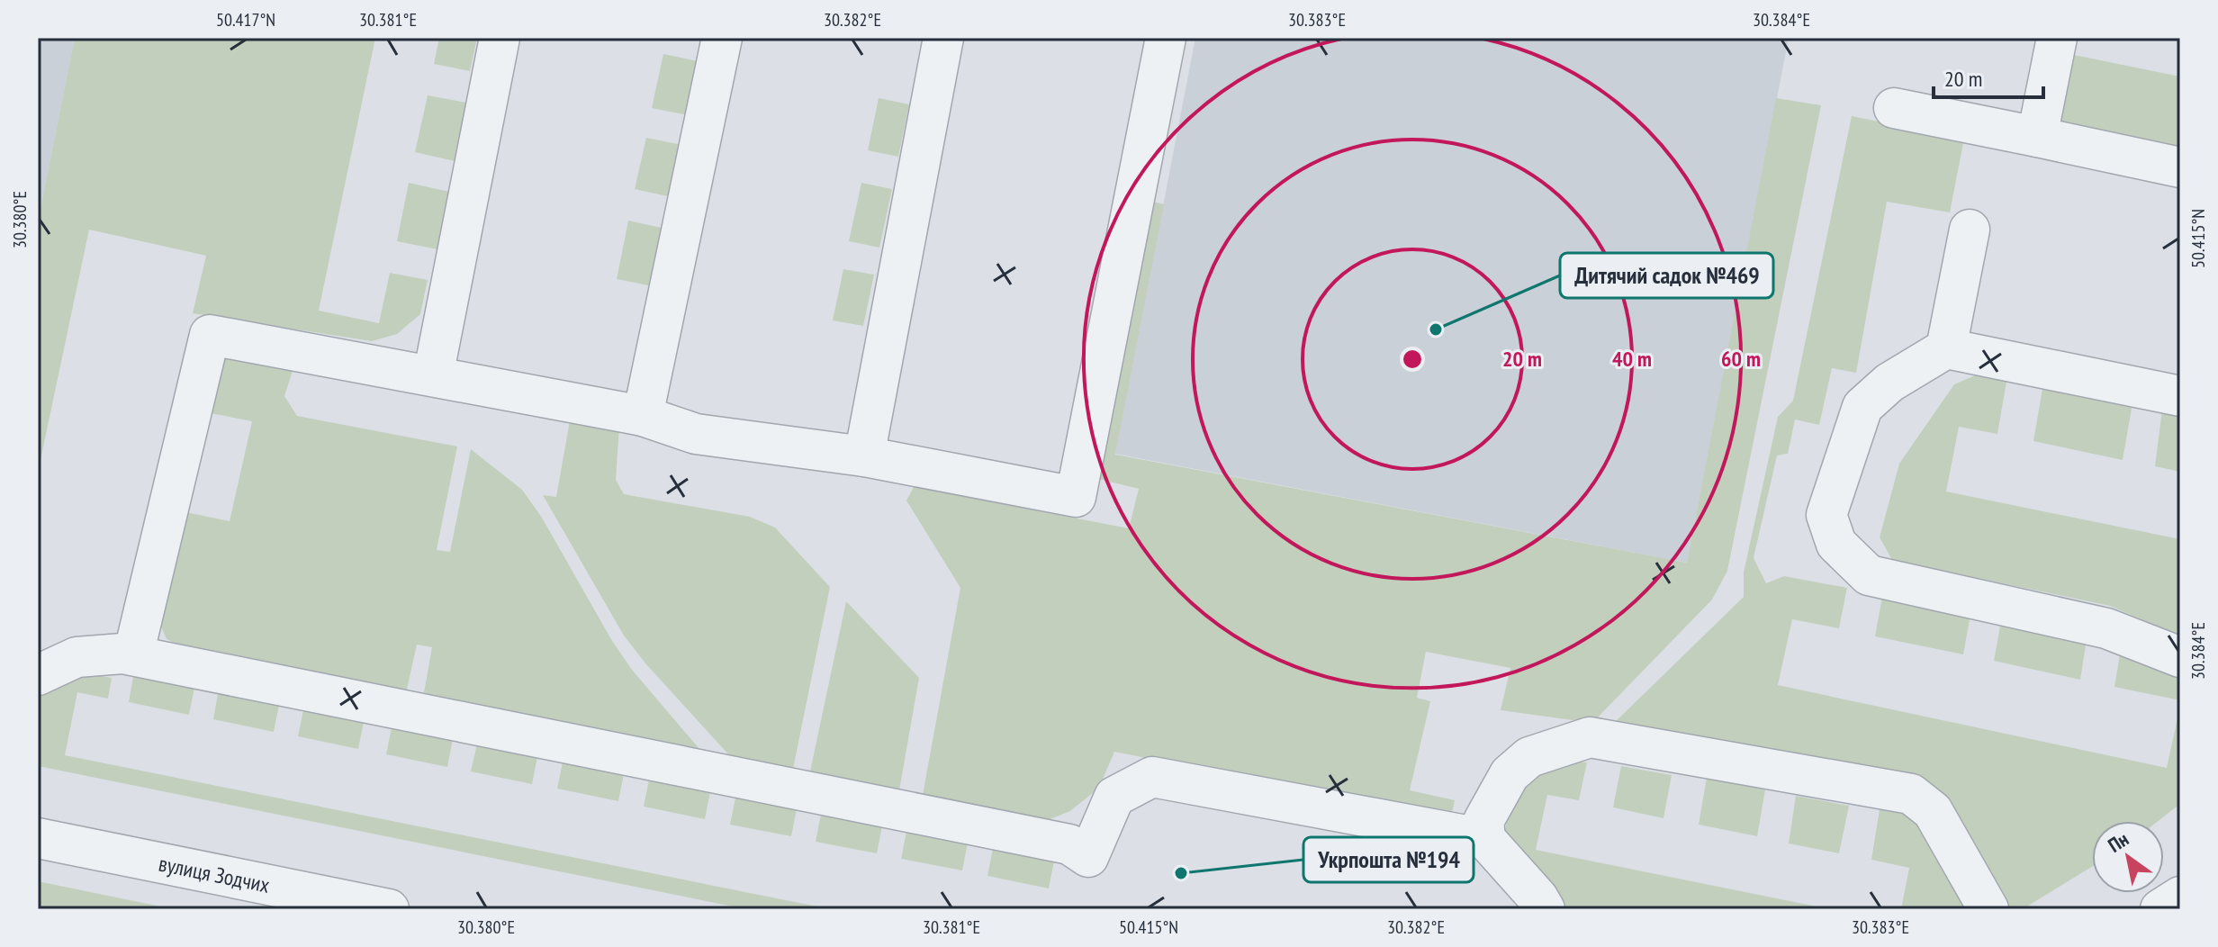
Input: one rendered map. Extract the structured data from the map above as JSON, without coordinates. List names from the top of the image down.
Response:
{
  "streets": {
    "street": ["вулиця Зодчих"]
  },
  "places": ["Дитячий садок №469", "Укрпошта №194"],
  "scale_bar": "20 m",
  "north": "top left",
  "coordinates": [
    "50.417°N",
    "30.381°E",
    "30.382°E",
    "30.383°E",
    "30.384°E",
    "30.380°E",
    "50.415°N"
  ],
  "rings": ["20 m", "40 m", "60 m"]
}
